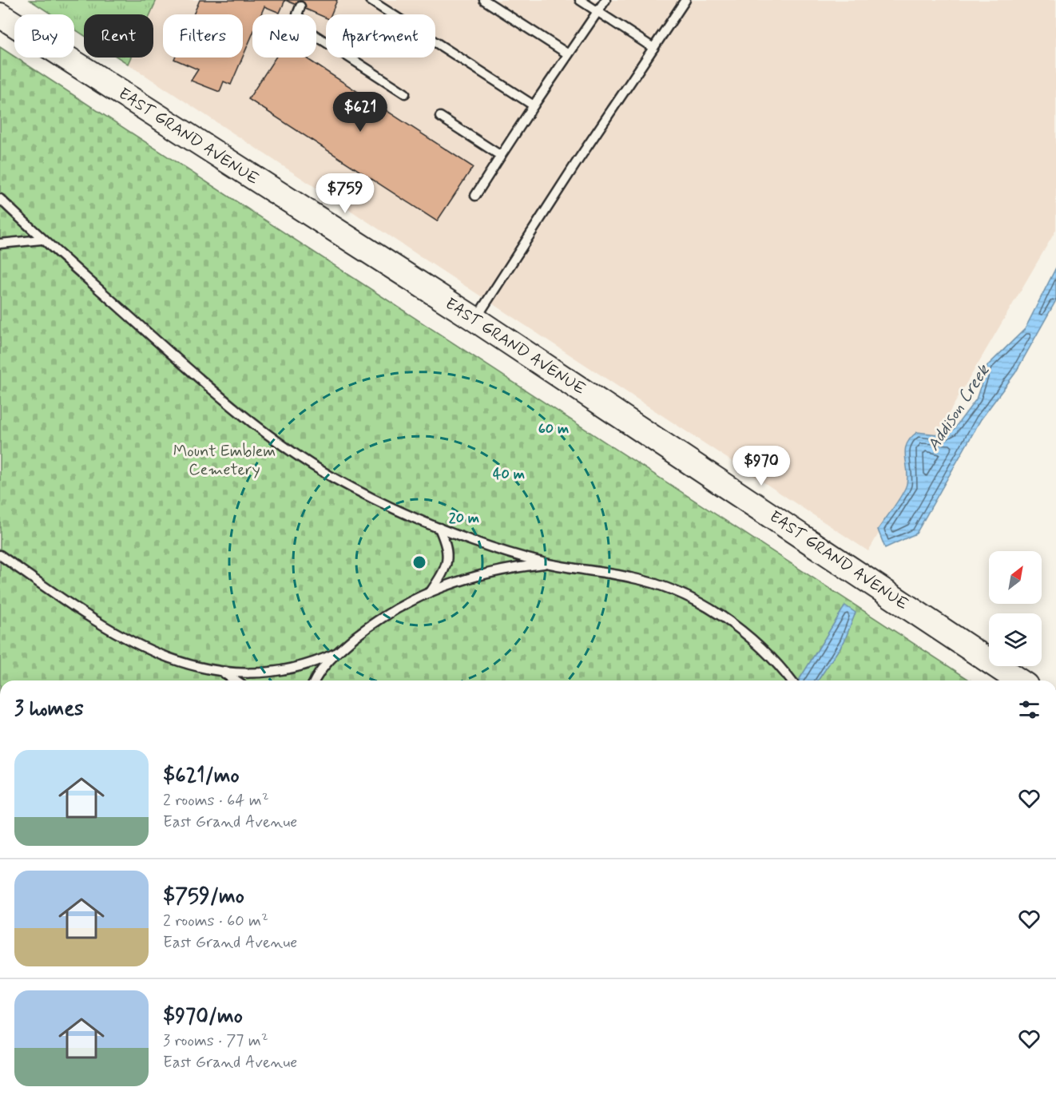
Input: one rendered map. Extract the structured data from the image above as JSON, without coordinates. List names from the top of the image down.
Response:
{
  "streets": {
    "main road": ["EAST GRAND AVENUE"]
  },
  "water": ["Addison Creek"],
  "parks": ["Mount Emblem Cemetery"],
  "north": "top right",
  "page": {
    "chip": [
      "Buy",
      "Rent",
      "Filters",
      "New",
      "Apartment"
    ],
    "price": ["$621", "$759", "$970"],
    "heading": "3 homes",
    "list": [
      {
        "name": "$621/mo",
        "note": "2 rooms · 64 m² · East Grand Avenue"
      },
      {
        "name": "$759/mo",
        "note": "2 rooms · 60 m² · East Grand Avenue"
      },
      {
        "name": "$970/mo",
        "note": "3 rooms · 77 m² · East Grand Avenue"
      }
    ]
  },
  "rings": ["60 m", "40 m", "20 m"]
}
